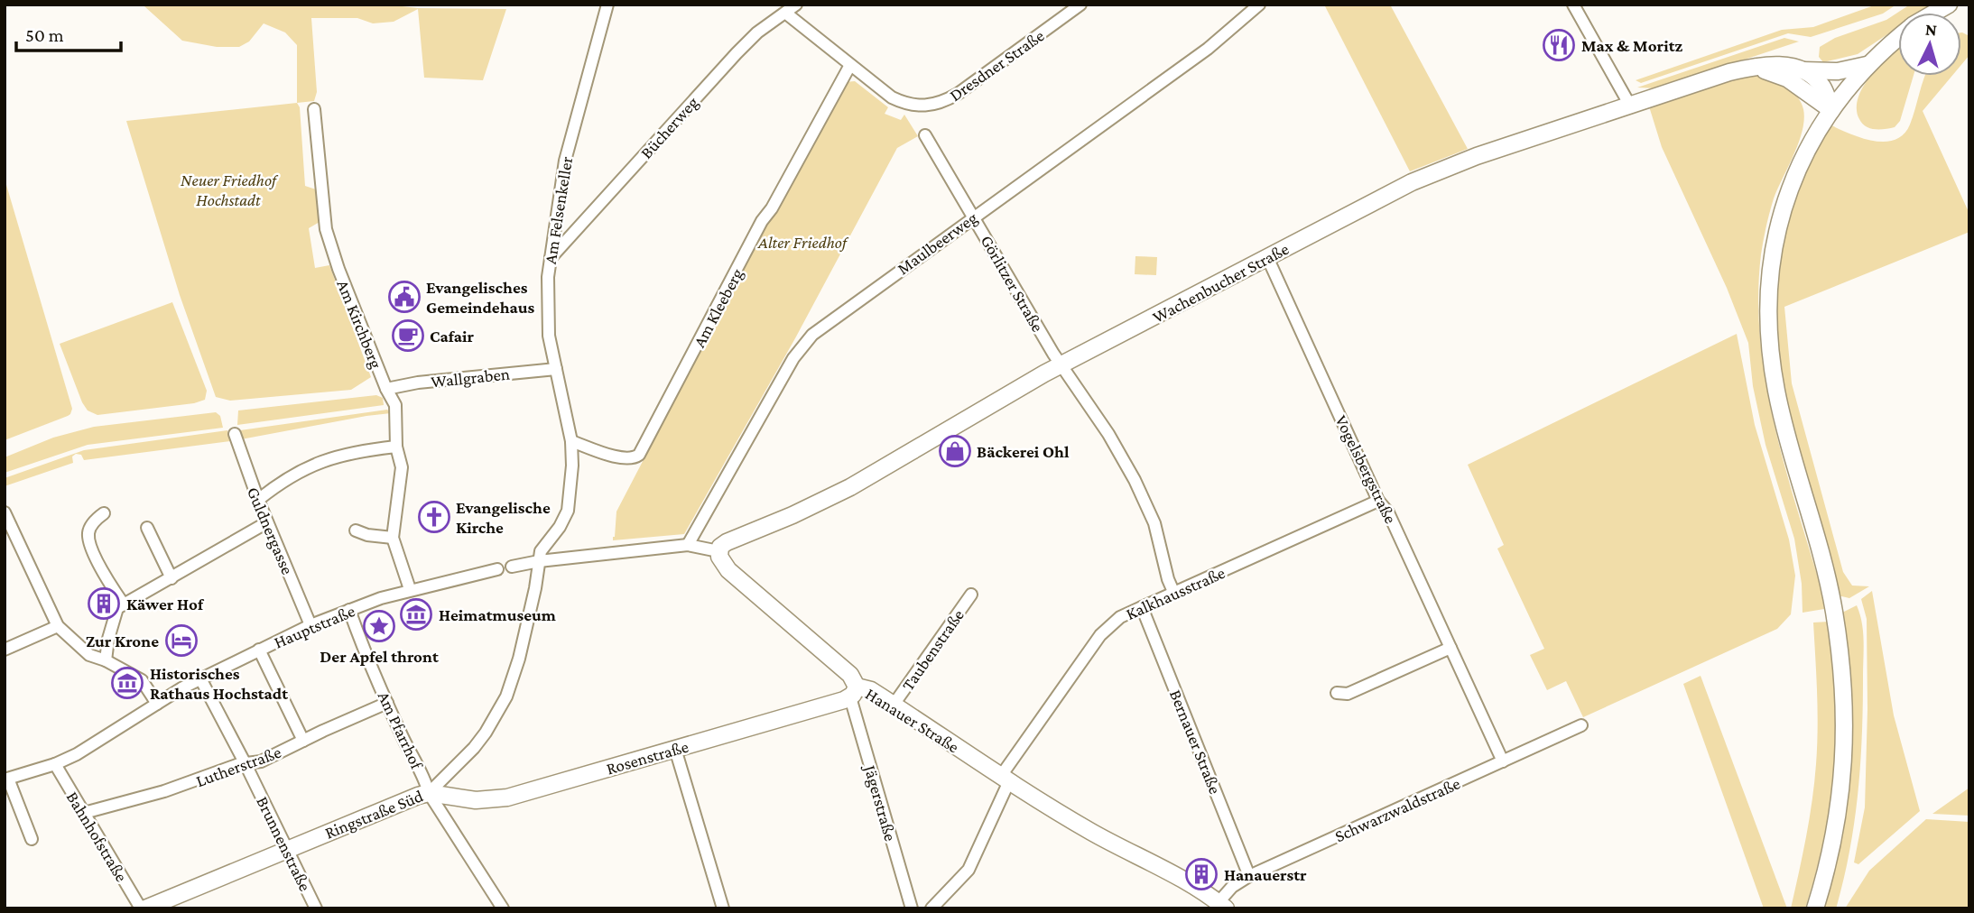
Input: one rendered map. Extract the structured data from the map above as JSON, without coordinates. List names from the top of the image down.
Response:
{
  "streets": {
    "street": [
      "Dresdner Straße",
      "Bücherweg",
      "Am Felsenkeller",
      "Maulbeerweg",
      "Wachenbucher Straße",
      "Görlitzer Straße",
      "Am Kleeberg",
      "Am Kirchberg",
      "Wallgraben",
      "Vogelsbergstraße",
      "Guldnergasse",
      "Kalkhausstraße",
      "Hauptstraße",
      "Taubenstraße",
      "Hanauer Straße",
      "Am Pfarrhof",
      "Bernauer Straße",
      "Rosenstraße",
      "Lutherstraße",
      "Jägerstraße",
      "Schwarzwaldstraße",
      "Ringstraße Süd",
      "Bahnhofstraße",
      "Brunnenstraße"
    ]
  },
  "crossings": [
    ["Dresdner Straße", "Bücherweg"],
    ["Dresdner Straße", "Am Kleeberg"],
    ["Bücherweg", "Am Felsenkeller"],
    ["Am Felsenkeller", "Am Kleeberg"],
    ["Am Felsenkeller", "Wallgraben"],
    ["Am Felsenkeller", "Ringstraße Süd"],
    ["Maulbeerweg", "Görlitzer Straße"],
    ["Wachenbucher Straße", "Görlitzer Straße"],
    ["Wachenbucher Straße", "Vogelsbergstraße"],
    ["Wachenbucher Straße", "Hanauer Straße"],
    ["Am Kirchberg", "Wallgraben"],
    ["Am Kirchberg", "Hauptstraße"],
    ["Vogelsbergstraße", "Kalkhausstraße"],
    ["Vogelsbergstraße", "Schwarzwaldstraße"],
    ["Guldnergasse", "Hauptstraße"],
    ["Kalkhausstraße", "Hanauer Straße"],
    ["Kalkhausstraße", "Bernauer Straße"],
    ["Hauptstraße", "Am Pfarrhof"],
    ["Hauptstraße", "Bahnhofstraße"],
    ["Hauptstraße", "Brunnenstraße"],
    ["Taubenstraße", "Hanauer Straße"],
    ["Hanauer Straße", "Rosenstraße"],
    ["Hanauer Straße", "Jägerstraße"],
    ["Hanauer Straße", "Schwarzwaldstraße"],
    ["Am Pfarrhof", "Rosenstraße"],
    ["Am Pfarrhof", "Lutherstraße"],
    ["Am Pfarrhof", "Ringstraße Süd"],
    ["Bernauer Straße", "Schwarzwaldstraße"],
    ["Rosenstraße", "Jägerstraße"],
    ["Rosenstraße", "Ringstraße Süd"],
    ["Lutherstraße", "Bahnhofstraße"],
    ["Lutherstraße", "Brunnenstraße"],
    ["Ringstraße Süd", "Brunnenstraße"]
  ],
  "parks": ["Neuer Friedhof Hochstadt", "Alter Friedhof"],
  "places": {
    "restaurant": ["Max & Moritz"],
    "public building": ["Evangelisches Gemeindehaus"],
    "cafe": ["Cafair"],
    "shop": ["Bäckerei Ohl"],
    "church": ["Evangelische Kirche"],
    "building": ["Käwer Hof", "Hanauerstr"],
    "museum": ["Heimatmuseum", "Historisches Rathaus Hochstadt"],
    "place": ["Der Apfel thront"],
    "hotel": ["Zur Krone"]
  },
  "scale_bar": "50 m",
  "north": "top"
}
